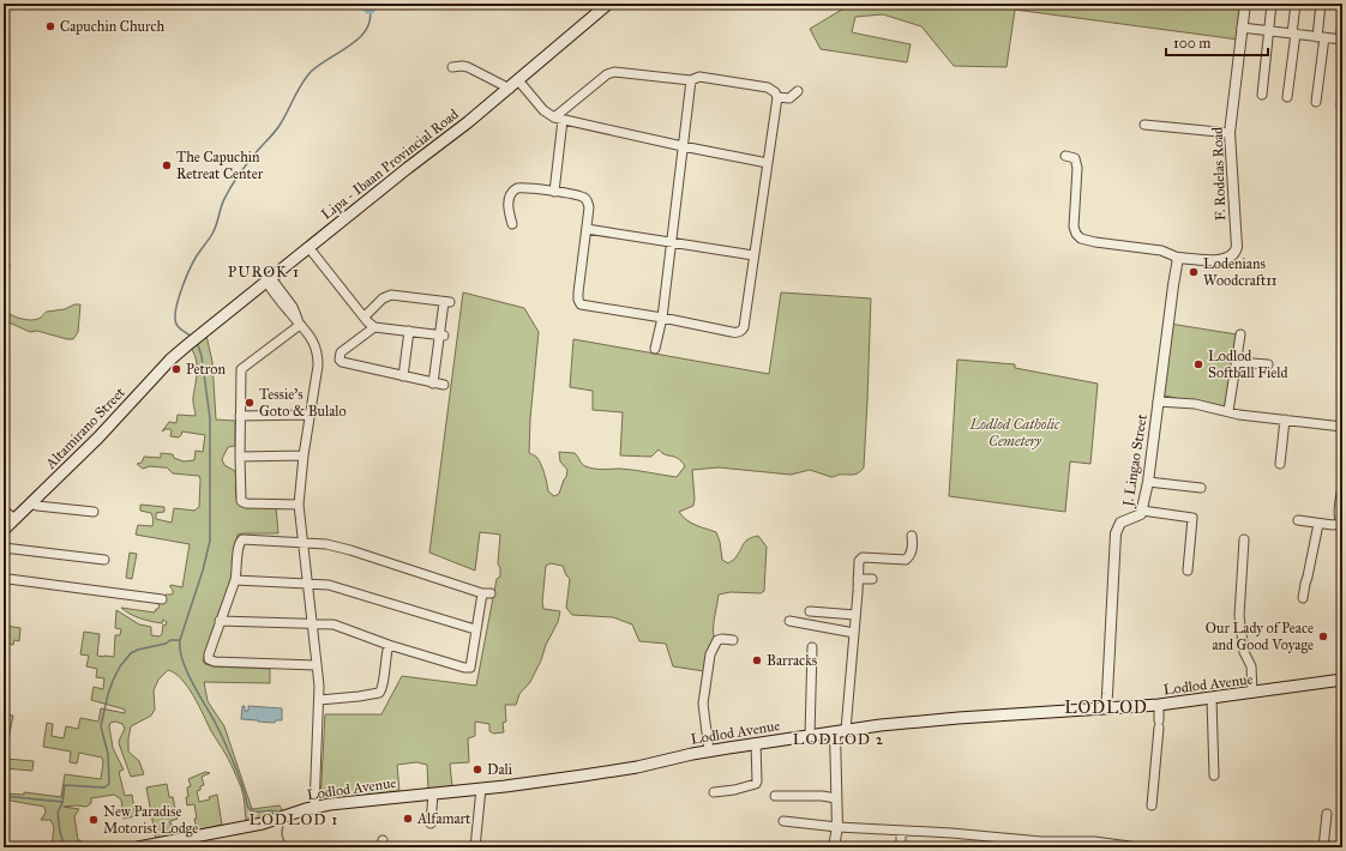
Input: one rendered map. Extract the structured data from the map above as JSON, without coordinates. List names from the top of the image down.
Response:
{
  "streets": {
    "main road": ["Lipa - Ibaan Provincial Road", "Altamirano Street", "Lodlod Avenue"],
    "street": ["F. Rodelas Road", "J. Lingao Street"]
  },
  "crossings": [
    ["Lipa - Ibaan Provincial Road", "Altamirano Street"],
    ["F. Rodelas Road", "J. Lingao Street"],
    ["J. Lingao Street", "Lodlod Avenue"]
  ],
  "districts": [
    "PUROK 1",
    "LODLOD",
    "LODLOD 2",
    "LODLOD 1"
  ],
  "parks": ["Lodlod Catholic Cemetery"],
  "places": [
    "Capuchin Church",
    "The Capuchin Retreat Center",
    "Lodenians Woodcraft11",
    "Lodlod Softball Field",
    "Petron",
    "Tessie’s Goto & Bulalo",
    "Our Lady of Peace and Good Voyage",
    "Barracks",
    "Dali",
    "Alfamart",
    "New Paradise Motorist Lodge"
  ],
  "scale_bar": "100 m"
}
